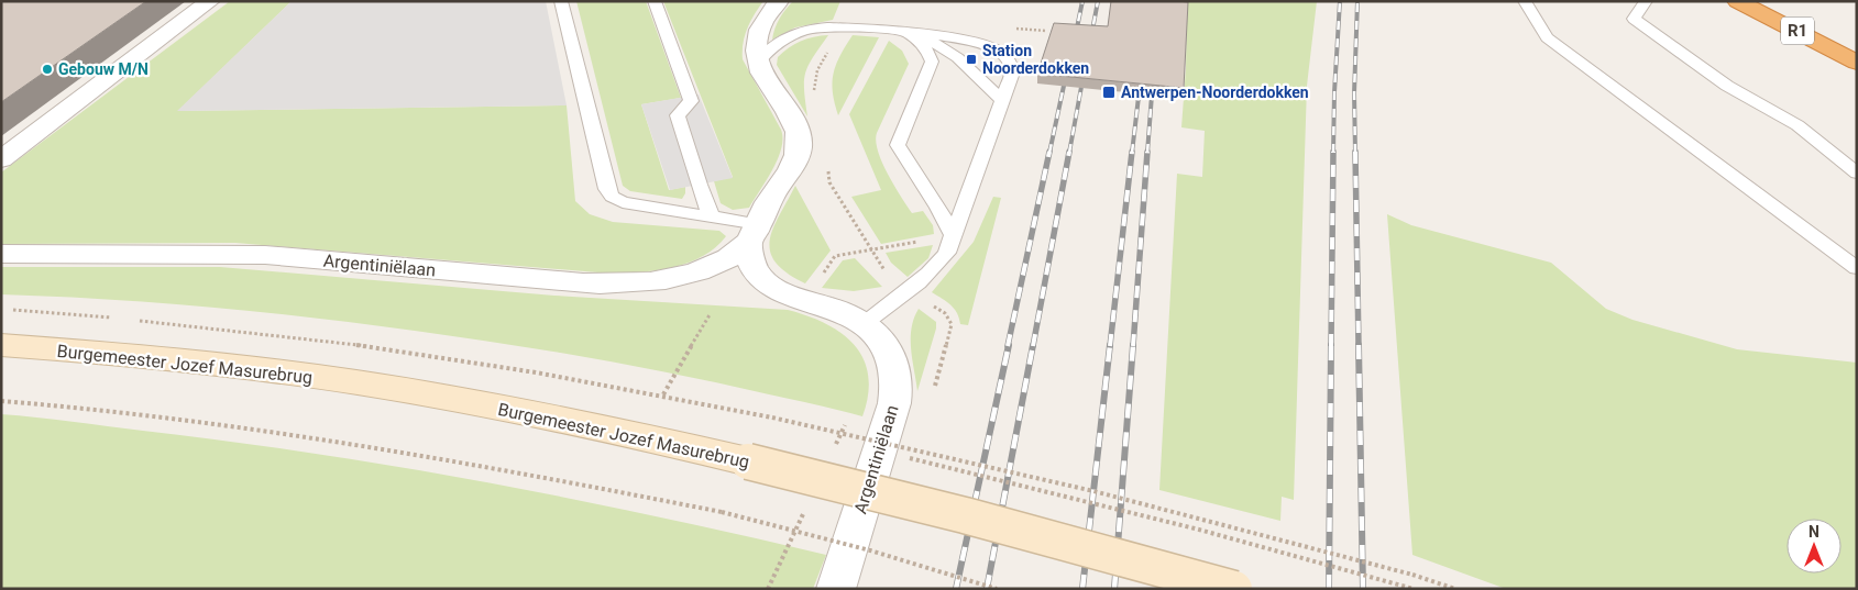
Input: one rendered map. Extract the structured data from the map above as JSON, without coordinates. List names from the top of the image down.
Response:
{
  "streets": {
    "highway": ["R1"],
    "street": ["Argentiniëlaan", "Burgemeester Jozef Masurebrug"]
  },
  "places": {
    "transit": ["Station Noorderdokken", "Antwerpen-Noorderdokken"],
    "other": ["Gebouw M/N"]
  },
  "north": "top"
}
